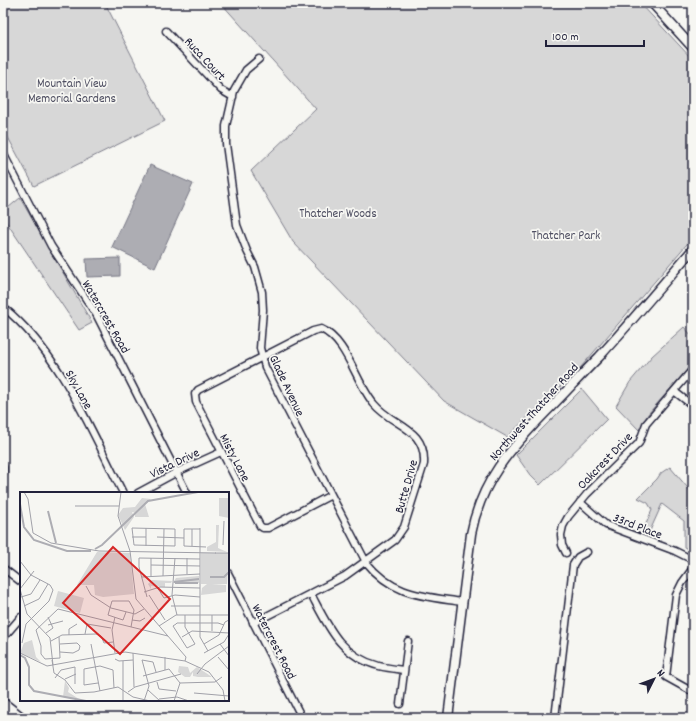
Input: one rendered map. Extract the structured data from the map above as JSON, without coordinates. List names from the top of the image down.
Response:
{
  "streets": {
    "street": [
      "Ruca Court",
      "Watercrest Road",
      "Glade Avenue",
      "Sky Lane",
      "Northwest Thatcher Road",
      "Misty Lane",
      "Oakcrest Drive",
      "Vista Drive",
      "Butte Drive",
      "33rd Place"
    ]
  },
  "crossings": [
    ["Ruca Court", "Glade Avenue"],
    ["Watercrest Road", "Vista Drive"],
    ["Watercrest Road", "Butte Drive"],
    ["Glade Avenue", "Northwest Thatcher Road"],
    ["Glade Avenue", "Misty Lane"],
    ["Glade Avenue", "Butte Drive"],
    ["Misty Lane", "Vista Drive"],
    ["Misty Lane", "Butte Drive"],
    ["Oakcrest Drive", "33rd Place"]
  ],
  "parks": ["Mountain View Memorial Gardens", "Thatcher Woods", "Thatcher Park"],
  "scale_bar": "100 m",
  "north": "top right"
}
